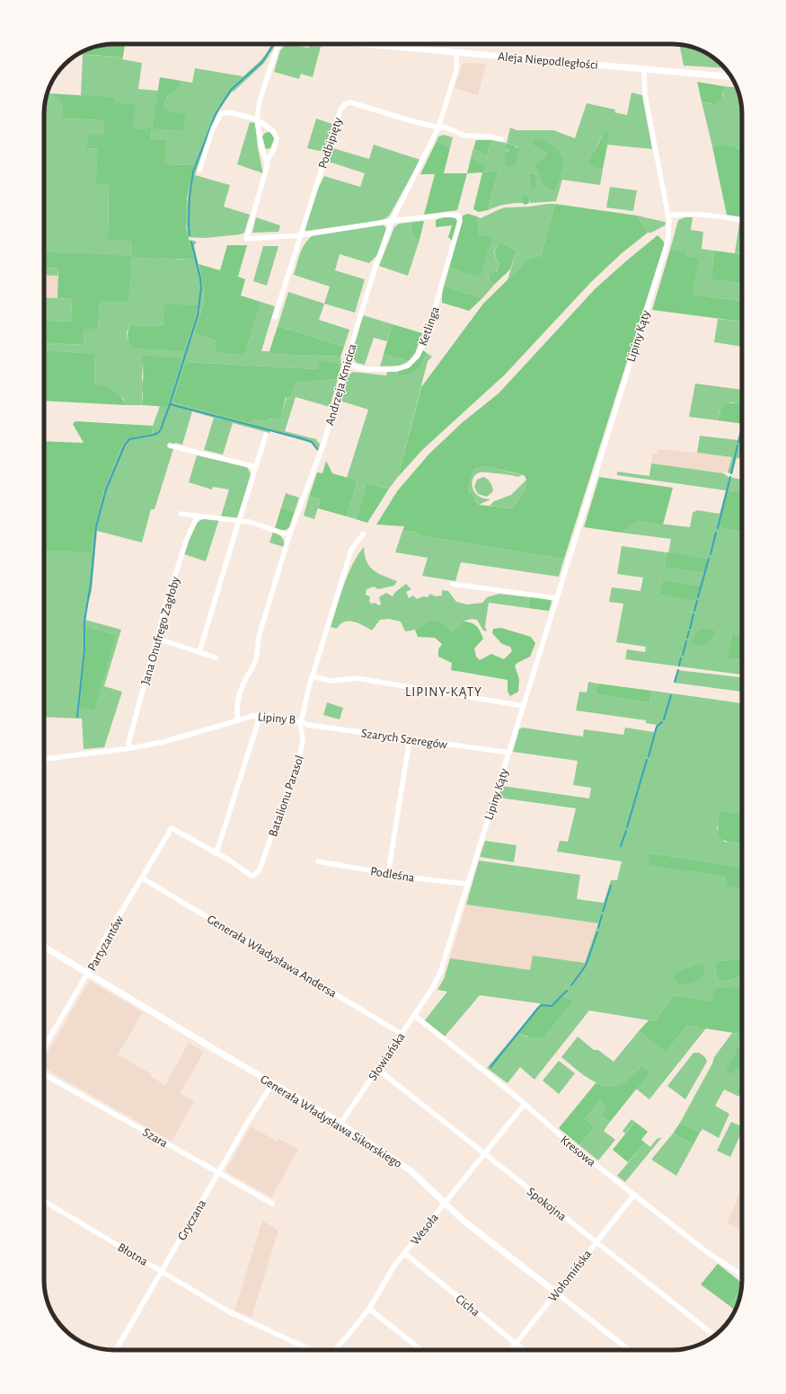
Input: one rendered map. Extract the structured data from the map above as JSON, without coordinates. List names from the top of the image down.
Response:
{
  "streets": {
    "street": [
      "Aleja Niepodległości",
      "Podbipięty",
      "Ketlinga",
      "Lipiny Kąty",
      "Andrzeja Kmicica",
      "Jana Onufrego Zagłoby",
      "Lipiny B",
      "Szarych Szeregów",
      "Batalionu Parasol",
      "Podleśna",
      "Partyzantów",
      "Generała Władysława Andersa",
      "Słowiańska",
      "Generała Władysława Sikorskiego",
      "Szara",
      "Kresowa",
      "Spokojna",
      "Gryczana",
      "Wesoła",
      "Błotna",
      "Wołomińska",
      "Cicha"
    ]
  },
  "crossings": [
    ["Aleja Niepodległości", "Lipiny Kąty"],
    ["Aleja Niepodległości", "Andrzeja Kmicica"],
    ["Podbipięty", "Andrzeja Kmicica"],
    ["Ketlinga", "Andrzeja Kmicica"],
    ["Lipiny Kąty", "Szarych Szeregów"],
    ["Lipiny Kąty", "Podleśna"],
    ["Lipiny Kąty", "Słowiańska"],
    ["Andrzeja Kmicica", "Lipiny B"],
    ["Jana Onufrego Zagłoby", "Lipiny B"],
    ["Lipiny B", "Szarych Szeregów"],
    ["Lipiny B", "Batalionu Parasol"],
    ["Szarych Szeregów", "Batalionu Parasol"],
    ["Batalionu Parasol", "Partyzantów"],
    ["Partyzantów", "Generała Władysława Andersa"],
    ["Partyzantów", "Generała Władysława Sikorskiego"],
    ["Generała Władysława Andersa", "Słowiańska"],
    ["Słowiańska", "Generała Władysława Sikorskiego"],
    ["Słowiańska", "Kresowa"],
    ["Słowiańska", "Spokojna"],
    ["Generała Władysława Sikorskiego", "Gryczana"],
    ["Generała Władysława Sikorskiego", "Wesoła"],
    ["Generała Władysława Sikorskiego", "Wołomińska"],
    ["Szara", "Gryczana"],
    ["Kresowa", "Wesoła"],
    ["Kresowa", "Wołomińska"],
    ["Spokojna", "Wesoła"],
    ["Spokojna", "Wołomińska"],
    ["Gryczana", "Błotna"],
    ["Wesoła", "Cicha"],
    ["Wołomińska", "Cicha"]
  ],
  "districts": ["LIPINY-KĄTY"]
}
